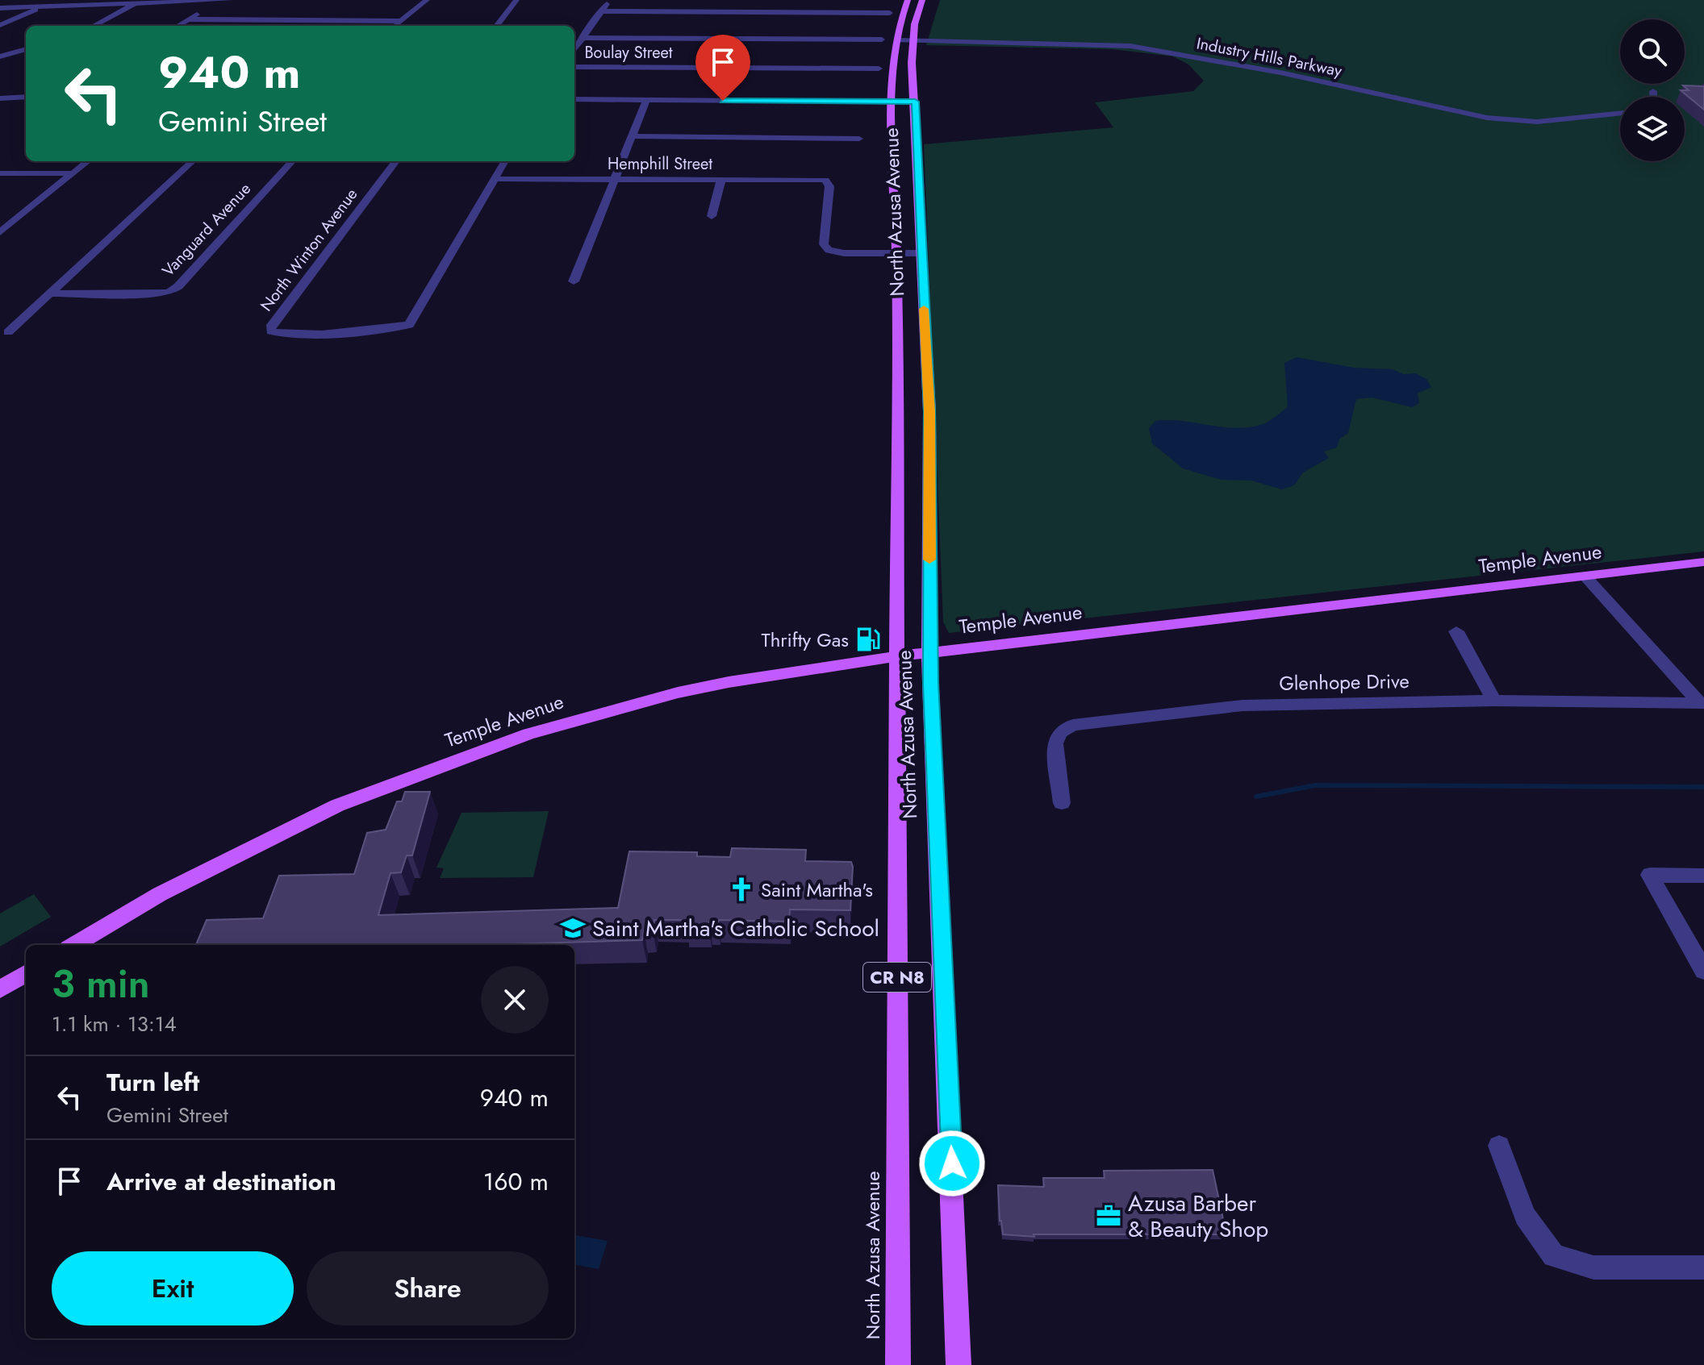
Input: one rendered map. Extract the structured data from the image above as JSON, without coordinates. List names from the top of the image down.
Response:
{
  "streets": {
    "main road": ["North Azusa Avenue", "Temple Avenue", "CR N8"],
    "street": [
      "Boulay Street",
      "Industry Hills Parkway",
      "Hemphill Street",
      "Vanguard Avenue",
      "North Winton Avenue",
      "Glenhope Drive"
    ]
  },
  "crossings": [
    ["Industry Hills Parkway", "CR N8"],
    ["Hemphill Street", "North Azusa Avenue"],
    ["Hemphill Street", "North Winton Avenue"],
    ["North Azusa Avenue", "Temple Avenue"],
    ["North Azusa Avenue", "CR N8"]
  ],
  "places": {
    "fuel station": ["Thrifty Gas"],
    "church": ["Saint Martha's"],
    "school or university": ["Saint Martha's Catholic School"],
    "office": ["Azusa Barber & Beauty Shop"]
  },
  "page": {
    "turn": ["940 m", "Gemini Street"],
    "heading": ["3 min", "1.1 km · 13:14"],
    "list": [
      {
        "name": "Turn left",
        "note": "Gemini Street",
        "value": "940 m"
      },
      {
        "name": "Arrive at destination",
        "value": "160 m"
      }
    ],
    "buttons": ["Exit", "Share"]
  }
}
